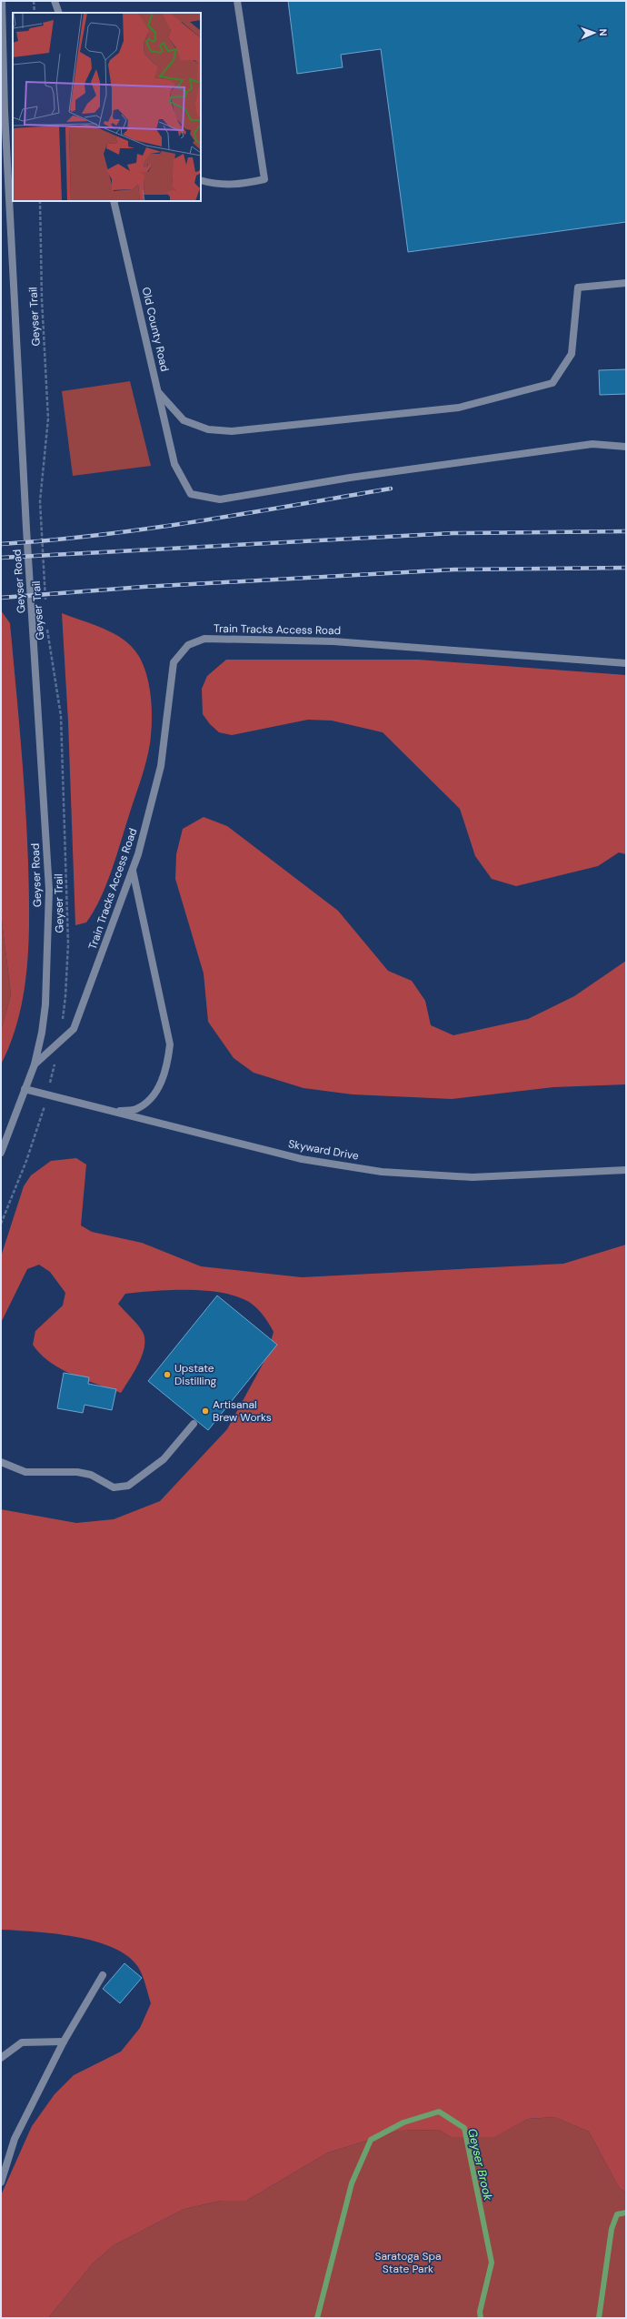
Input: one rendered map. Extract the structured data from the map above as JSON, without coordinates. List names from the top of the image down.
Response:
{
  "streets": {
    "street": [
      "Old County Road",
      "Geyser Road",
      "Train Tracks Access Road",
      "Skyward Drive"
    ],
    "path": ["Geyser Trail"]
  },
  "crossings": [
    ["Geyser Road", "Train Tracks Access Road"],
    ["Geyser Road", "Skyward Drive"]
  ],
  "water": ["Geyser Brook"],
  "parks": ["Saratoga Spa State Park"],
  "places": ["Upstate Distilling", "Artisanal Brew Works"],
  "north": "right"
}
